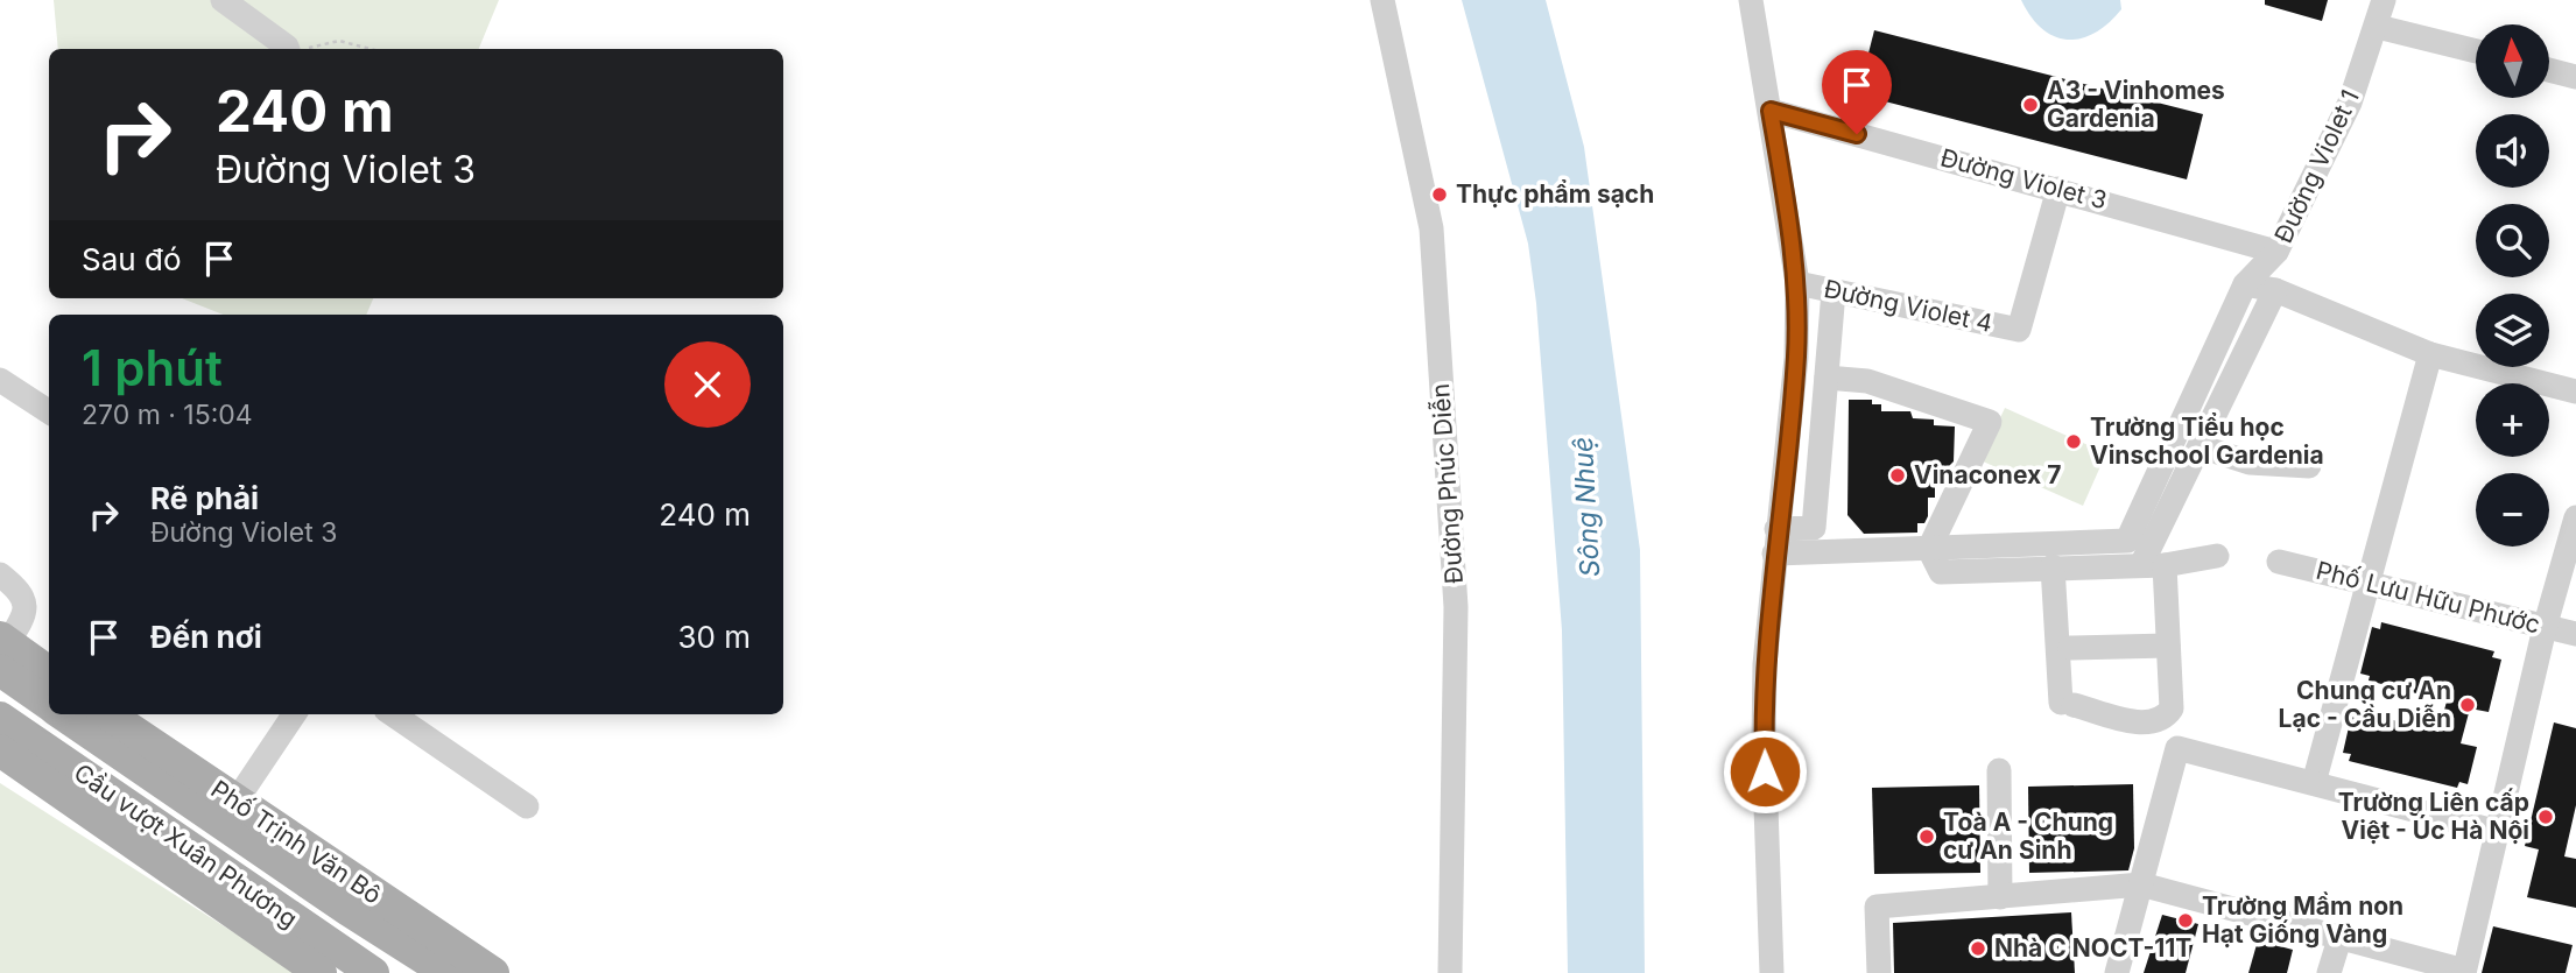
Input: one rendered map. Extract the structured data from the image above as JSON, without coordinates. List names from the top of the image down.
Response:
{
  "streets": {
    "main road": ["Phố Trịnh Văn Bô", "Cầu vượt Xuân Phương"],
    "street": [
      "Đường Violet 1",
      "Đường Violet 3",
      "Đường Violet 4",
      "Đường Phúc Diễn",
      "Phố Lưu Hữu Phước"
    ]
  },
  "crossings": [
    ["Đường Violet 1", "Đường Violet 3"],
    ["Đường Violet 3", "Đường Violet 4"]
  ],
  "water": ["Sông Nhuệ"],
  "places": [
    "A3 - Vinhomes Gardenia",
    "Thực phẩm sạch",
    "Trường Tiểu học Vinschool Gardenia",
    "Vinaconex 7",
    "Chung cư An Lạc - Cầu Diễn",
    "Trường Liên cấp Việt - Úc Hà Nội",
    "Toà A - Chung cư An Sinh",
    "Trường Mầm non Hạt Giống Vàng",
    "Nhà C NOCT-11T"
  ],
  "north": "top",
  "page": {
    "map_buttons": ["+", "−"],
    "turn": ["240 m", "Đường Violet 3"],
    "then": "Sau đó",
    "heading": ["1 phút", "270 m · 15:04"],
    "list": [
      {
        "name": "Rẽ phải",
        "note": "Đường Violet 3",
        "value": "240 m"
      },
      {
        "name": "Đến nơi",
        "value": "30 m"
      }
    ]
  }
}
